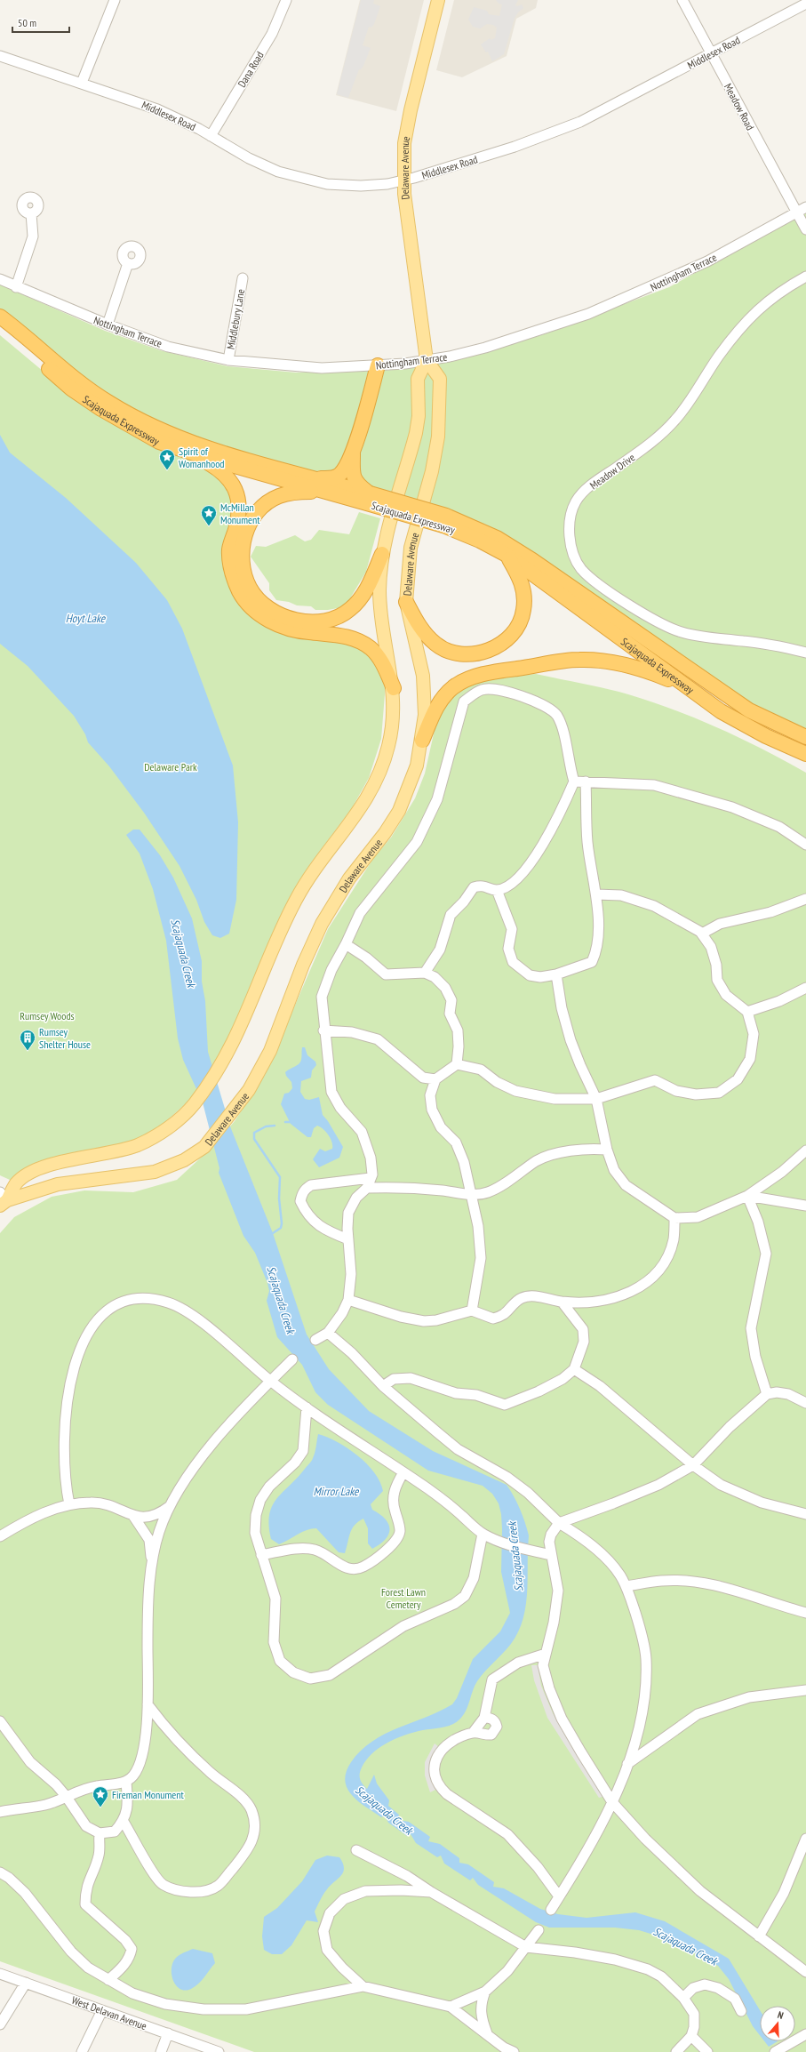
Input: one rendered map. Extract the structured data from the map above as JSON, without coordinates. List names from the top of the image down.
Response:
{
  "streets": {
    "highway": ["Scajaquada Expressway"],
    "main road": ["Delaware Avenue"],
    "street": [
      "Middlesex Road",
      "Dana Road",
      "Meadow Road",
      "Nottingham Terrace",
      "Middlebury Lane",
      "Meadow Drive",
      "West Delavan Avenue"
    ]
  },
  "crossings": [
    ["Middlesex Road", "Dana Road"],
    ["Middlesex Road", "Meadow Road"],
    ["Middlesex Road", "Delaware Avenue"],
    ["Meadow Road", "Nottingham Terrace"],
    ["Delaware Avenue", "Nottingham Terrace"],
    ["Nottingham Terrace", "Middlebury Lane"]
  ],
  "water": ["Hoyt Lake", "Scajaquada Creek", "Mirror Lake"],
  "parks": ["Delaware Park", "Rumsey Woods", "Forest Lawn Cemetery"],
  "places": {
    "place": ["Spirit of Womanhood", "McMillan Monument", "Fireman Monument"],
    "building": ["Rumsey Shelter House"]
  },
  "scale_bar": "50 m",
  "north": "top"
}
